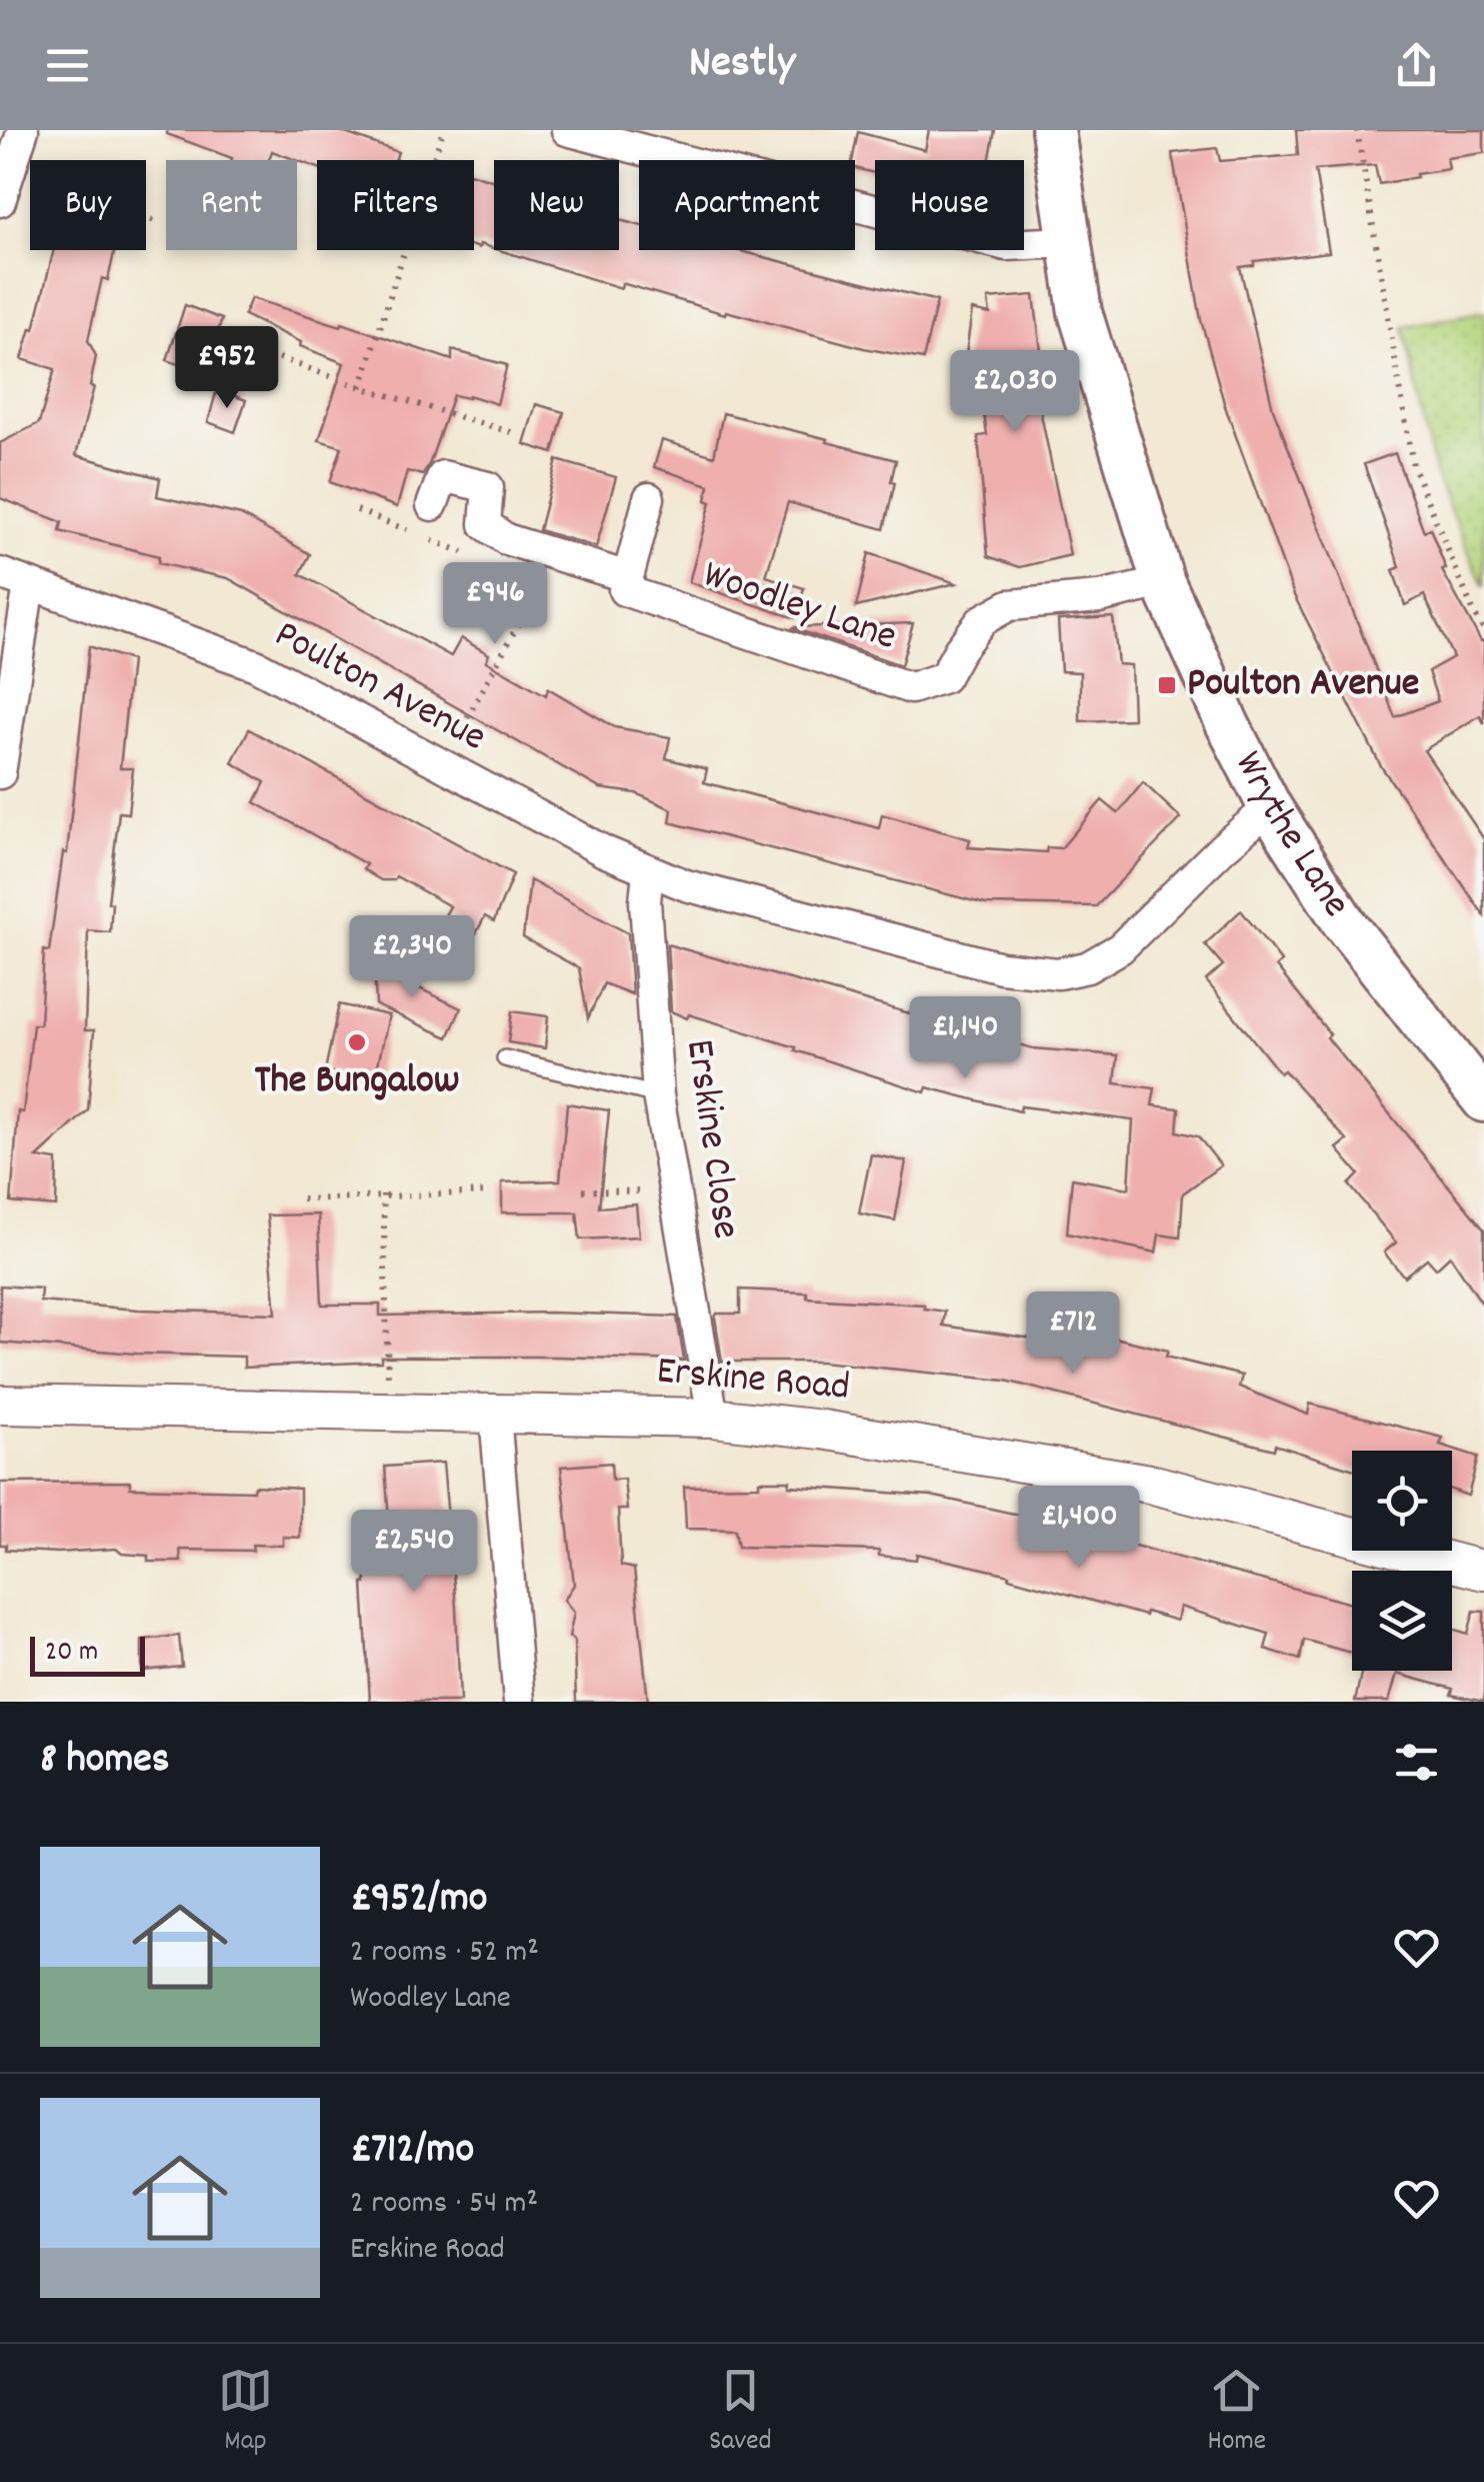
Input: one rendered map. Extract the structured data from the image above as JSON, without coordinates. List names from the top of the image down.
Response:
{
  "streets": {
    "main road": ["Wrythe Lane"],
    "street": [
      "Woodley Lane",
      "Poulton Avenue",
      "Erskine Close",
      "Erskine Road"
    ]
  },
  "crossings": [
    ["Woodley Lane", "Wrythe Lane"],
    ["Poulton Avenue", "Wrythe Lane"],
    ["Poulton Avenue", "Erskine Close"],
    ["Erskine Close", "Erskine Road"]
  ],
  "places": {
    "transit": ["Poulton Avenue"],
    "other": ["The Bungalow"]
  },
  "scale_bar": "20 m",
  "page": {
    "header": "Nestly",
    "chip": [
      "Buy",
      "Rent",
      "Filters",
      "New",
      "Apartment",
      "House"
    ],
    "price": [
      "£952",
      "£2,030",
      "£946",
      "£2,340",
      "£1,140",
      "£712",
      "£1,400",
      "£2,540"
    ],
    "scale": "20 m",
    "heading": "8 homes",
    "list": [
      {
        "name": "£952/mo",
        "note": "2 rooms · 52 m² · Woodley Lane"
      },
      {
        "name": "£712/mo",
        "note": "2 rooms · 54 m² · Erskine Road"
      }
    ],
    "tabs": ["Map", "Saved", "Home"]
  }
}
